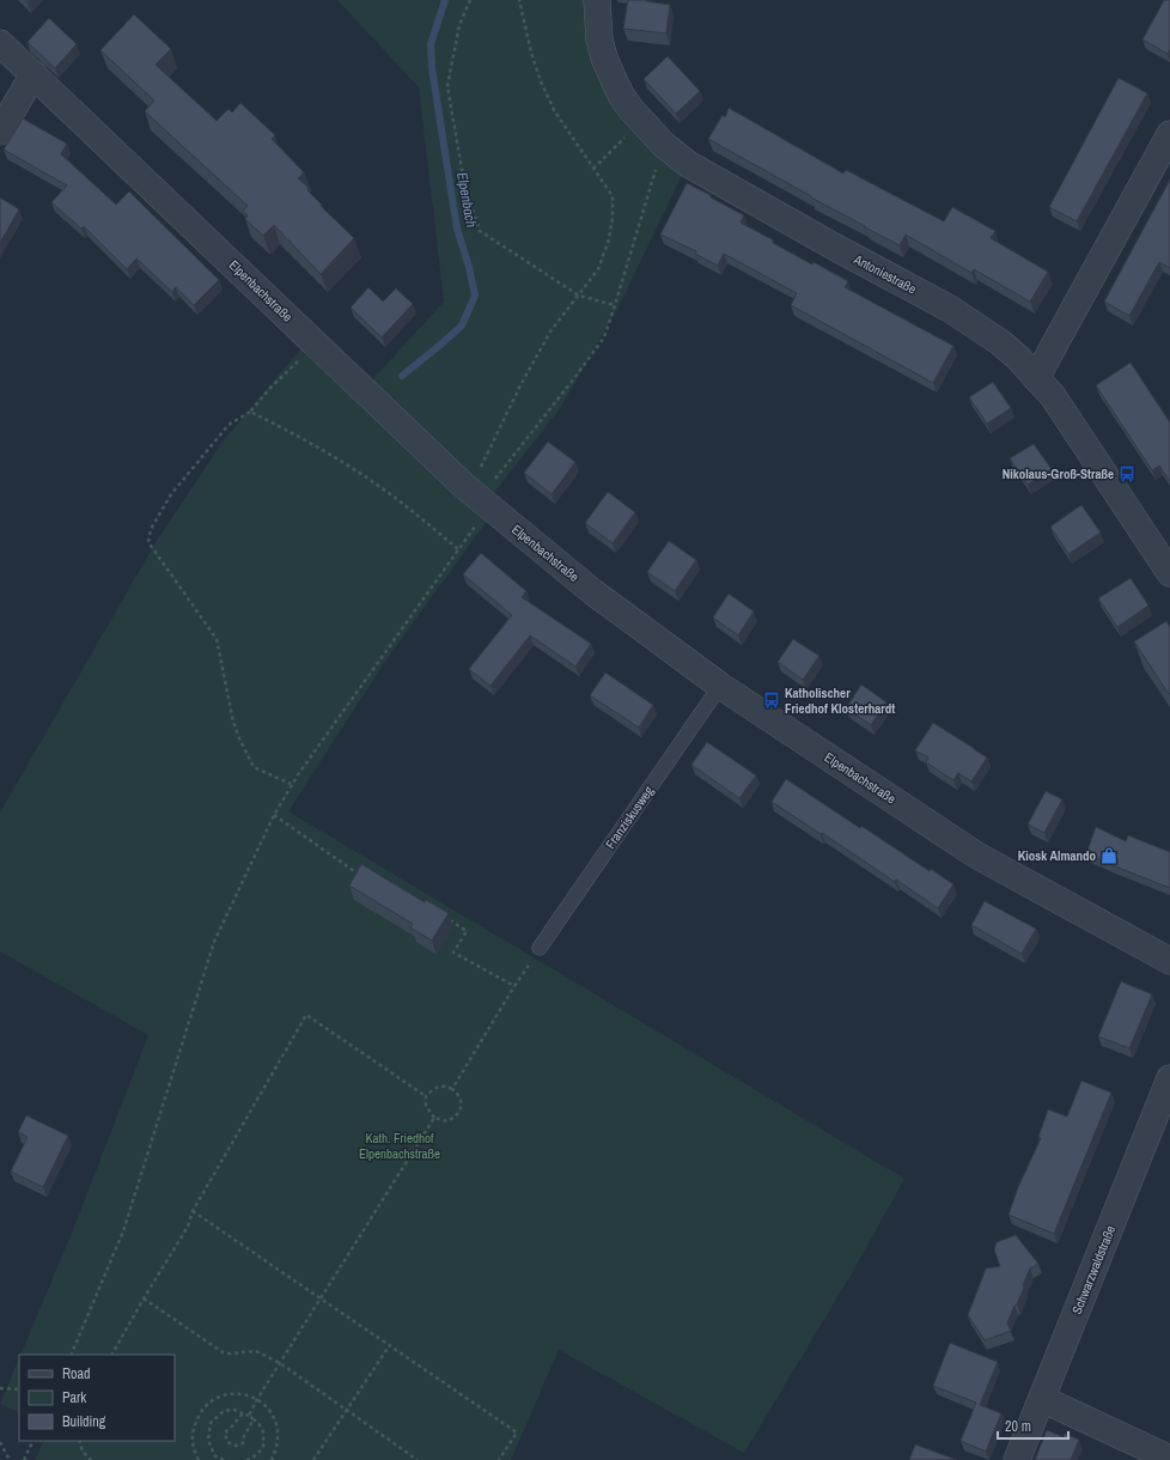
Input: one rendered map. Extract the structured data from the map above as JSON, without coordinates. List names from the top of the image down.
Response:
{
  "streets": {
    "street": ["Antoniestraße", "Elpenbachstraße", "Schwarzwaldstraße"],
    "lane": ["Franziskusweg"]
  },
  "crossings": [
    ["Elpenbachstraße", "Franziskusweg"]
  ],
  "water": ["Elpenbach"],
  "parks": ["Kath. Friedhof Elpenbachstraße"],
  "places": {
    "bus stop": ["Nikolaus-Groß-Straße", "Katholischer Friedhof Klosterhardt"],
    "shop": ["Kiosk Almando"]
  },
  "legend": ["Road", "Park", "Building"],
  "scale_bar": "20 m"
}
